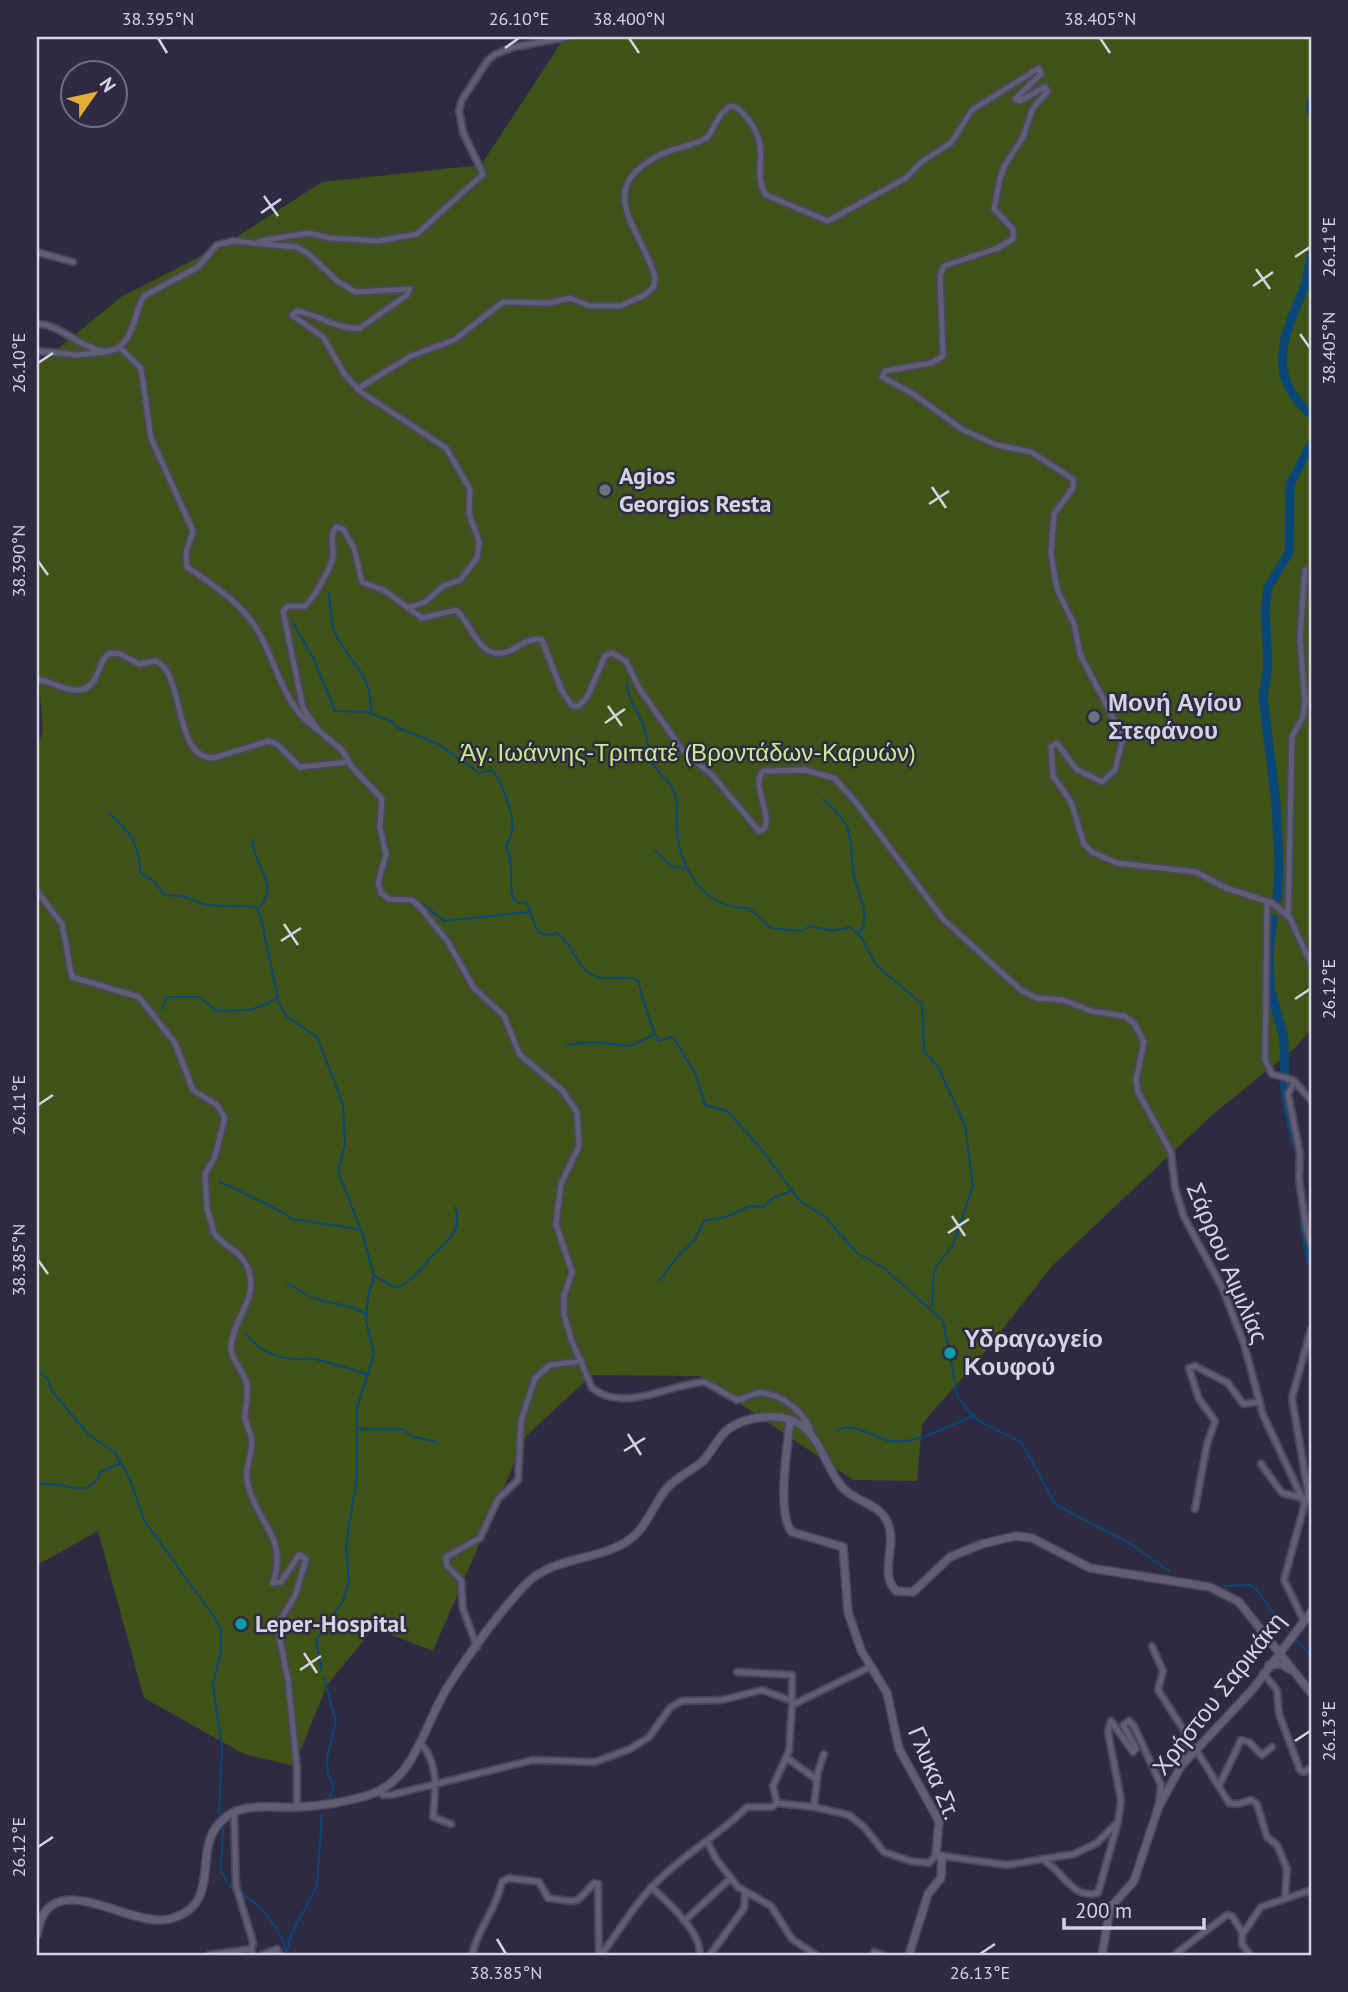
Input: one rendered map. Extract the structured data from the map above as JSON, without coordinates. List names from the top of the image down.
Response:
{
  "streets": {
    "main road": ["Χρήστου Σαρικάκη", "Γλυκα Στ."],
    "street": ["Σάρρου Αιμιλίας"]
  },
  "parks": ["Άγ. Ιωάννης-Τριπατέ (Βροντάδων-Καρυών)"],
  "places": [
    "Agios Georgios Resta",
    "Μονή Αγίου Στεφάνου",
    "Υδραγωγείο Κουφού",
    "Leper-Hospital"
  ],
  "scale_bar": "200 m",
  "north": "top right",
  "coordinates": [
    "38.395°N",
    "26.10°E",
    "38.400°N",
    "38.405°N",
    "26.11°E",
    "38.390°N",
    "26.12°E",
    "38.385°N",
    "26.13°E"
  ]
}
